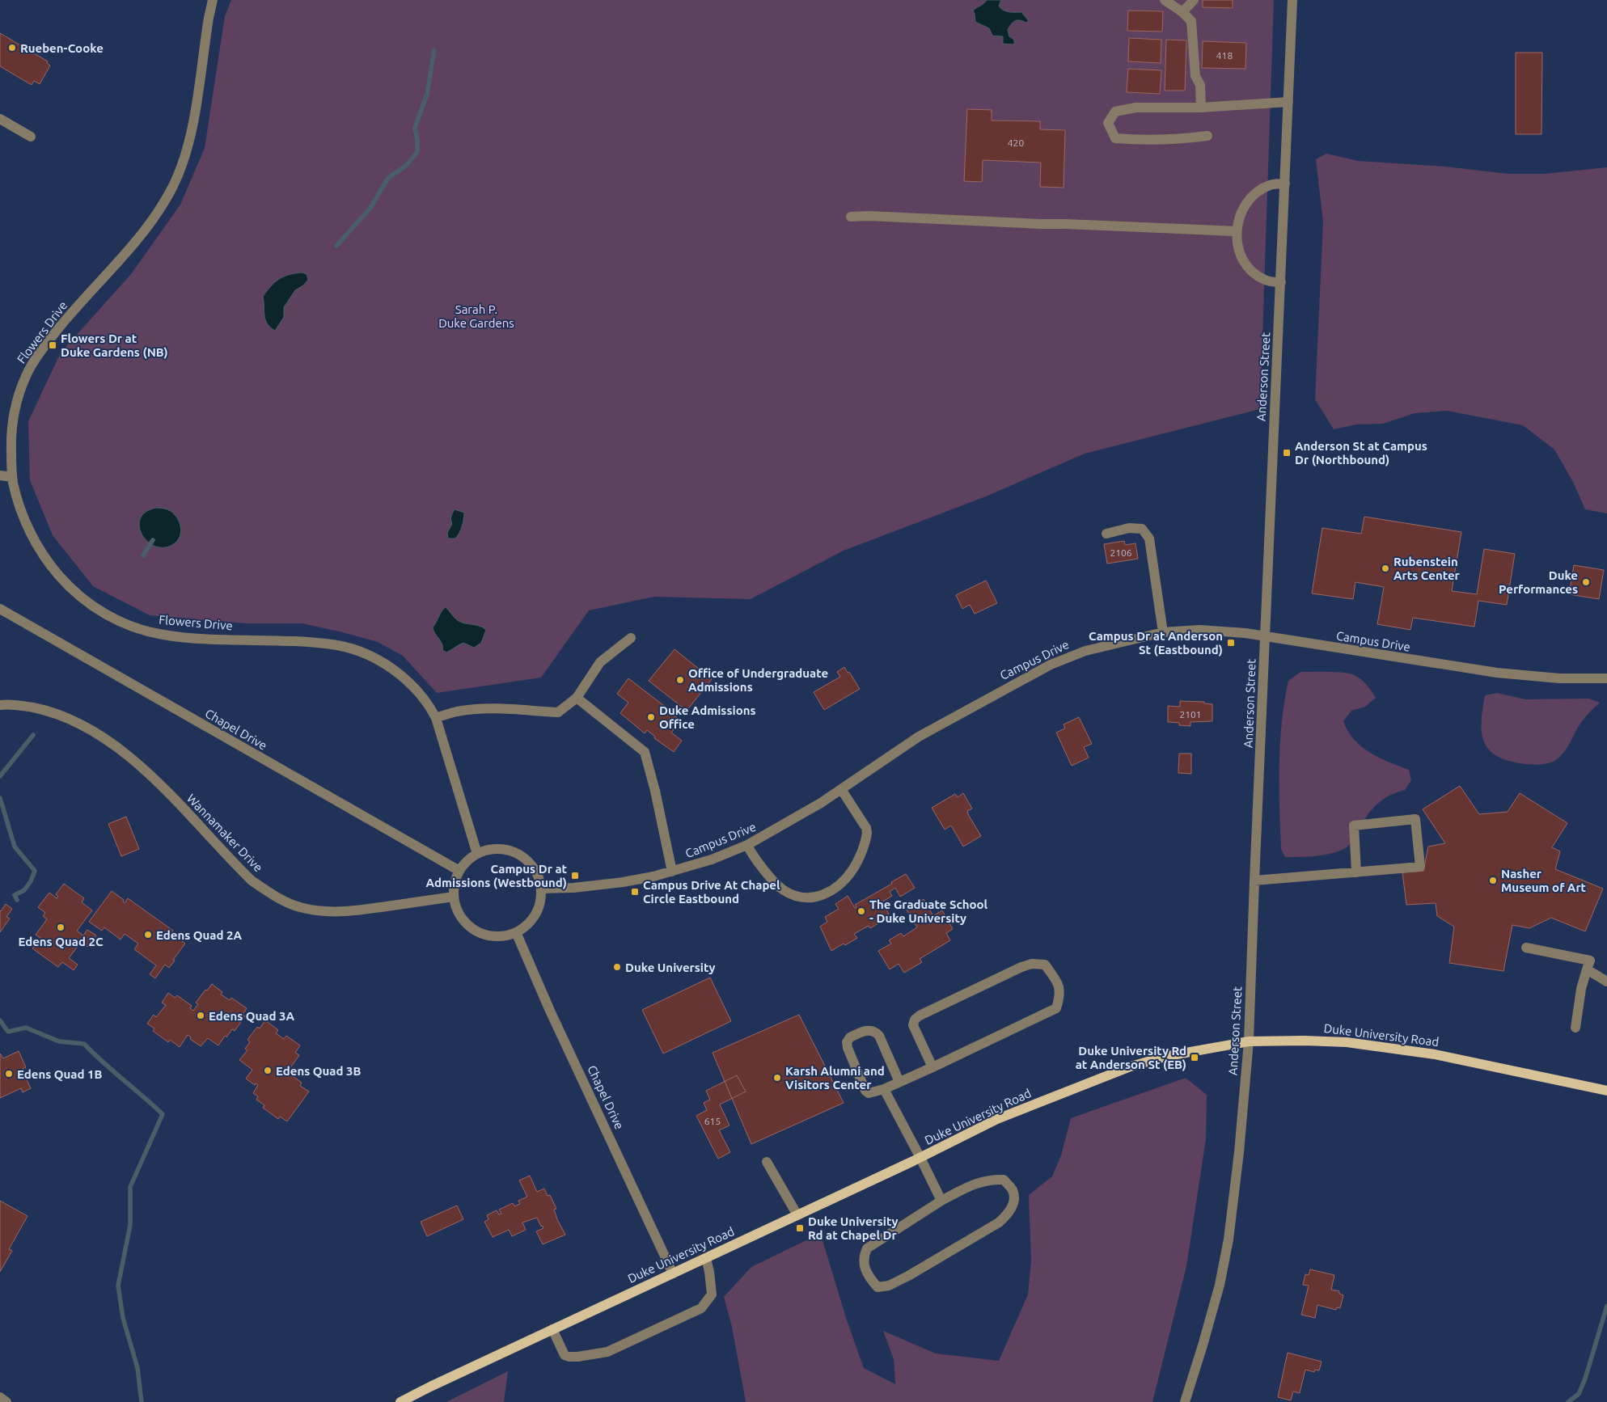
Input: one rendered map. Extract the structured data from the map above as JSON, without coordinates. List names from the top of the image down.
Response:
{
  "streets": {
    "main road": ["Duke University Road"],
    "street": [
      "Flowers Drive",
      "Anderson Street",
      "Campus Drive",
      "Chapel Drive",
      "Wannamaker Drive"
    ]
  },
  "crossings": [
    ["Flowers Drive", "Campus Drive"],
    ["Flowers Drive", "Chapel Drive"],
    ["Flowers Drive", "Wannamaker Drive"],
    ["Anderson Street", "Campus Drive"],
    ["Anderson Street", "Duke University Road"],
    ["Campus Drive", "Chapel Drive"],
    ["Campus Drive", "Wannamaker Drive"],
    ["Chapel Drive", "Wannamaker Drive"],
    ["Chapel Drive", "Duke University Road"]
  ],
  "parks": ["Sarah P. Duke Gardens"],
  "places": {
    "other": [
      "Rueben-Cooke",
      "Rubenstein Arts Center",
      "Duke Performances",
      "Office of Undergraduate Admissions",
      "Duke Admissions Office",
      "Nasher Museum of Art",
      "The Graduate School - Duke University",
      "Edens Quad 2C",
      "Edens Quad 2A",
      "Duke University",
      "Edens Quad 3A",
      "Edens Quad 3B",
      "Edens Quad 1B",
      "Karsh Alumni and Visitors Center"
    ],
    "transit": [
      "Flowers Dr at Duke Gardens (NB)",
      "Anderson St at Campus Dr (Northbound)",
      "Campus Dr at Anderson St (Eastbound)",
      "Campus Dr at Admissions (Westbound)",
      "Campus Drive At Chapel Circle Eastbound",
      "Duke University Rd at Anderson St (EB)",
      "Duke University Rd at Chapel Dr"
    ]
  },
  "house_numbers": [
    "418",
    "420",
    "2106",
    "2101",
    "615"
  ]
}
